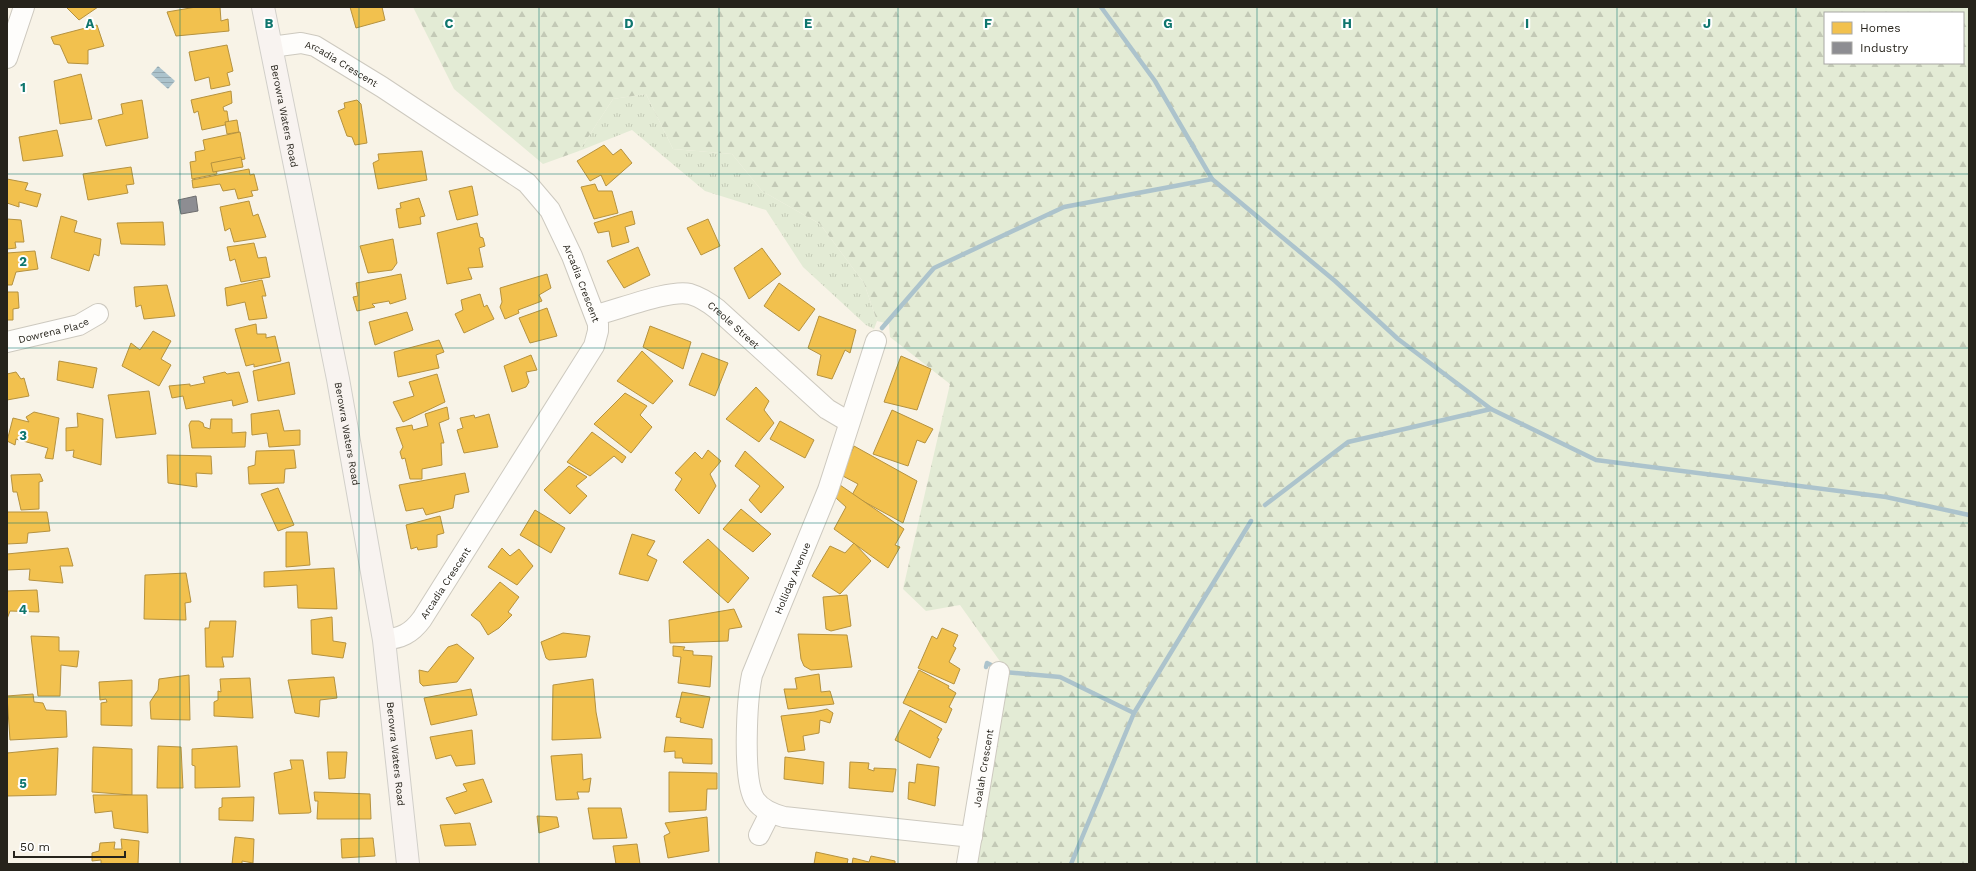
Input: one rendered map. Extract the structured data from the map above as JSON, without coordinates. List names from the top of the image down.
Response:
{
  "streets": {
    "main road": ["Berowra Waters Road"],
    "street": [
      "Arcadia Crescent",
      "Creole Street",
      "Dowrena Place",
      "Holliday Avenue",
      "Joalah Crescent"
    ]
  },
  "crossings": [
    ["Arcadia Crescent", "Berowra Waters Road"],
    ["Arcadia Crescent", "Creole Street"],
    ["Creole Street", "Holliday Avenue"]
  ],
  "legend": ["Homes", "Industry"],
  "scale_bar": "50 m",
  "grid": {
    "columns": [
      "A",
      "B",
      "C",
      "D",
      "E",
      "F",
      "G",
      "H",
      "I",
      "J"
    ],
    "rows": [
      "1",
      "2",
      "3",
      "4",
      "5"
    ]
  }
}
